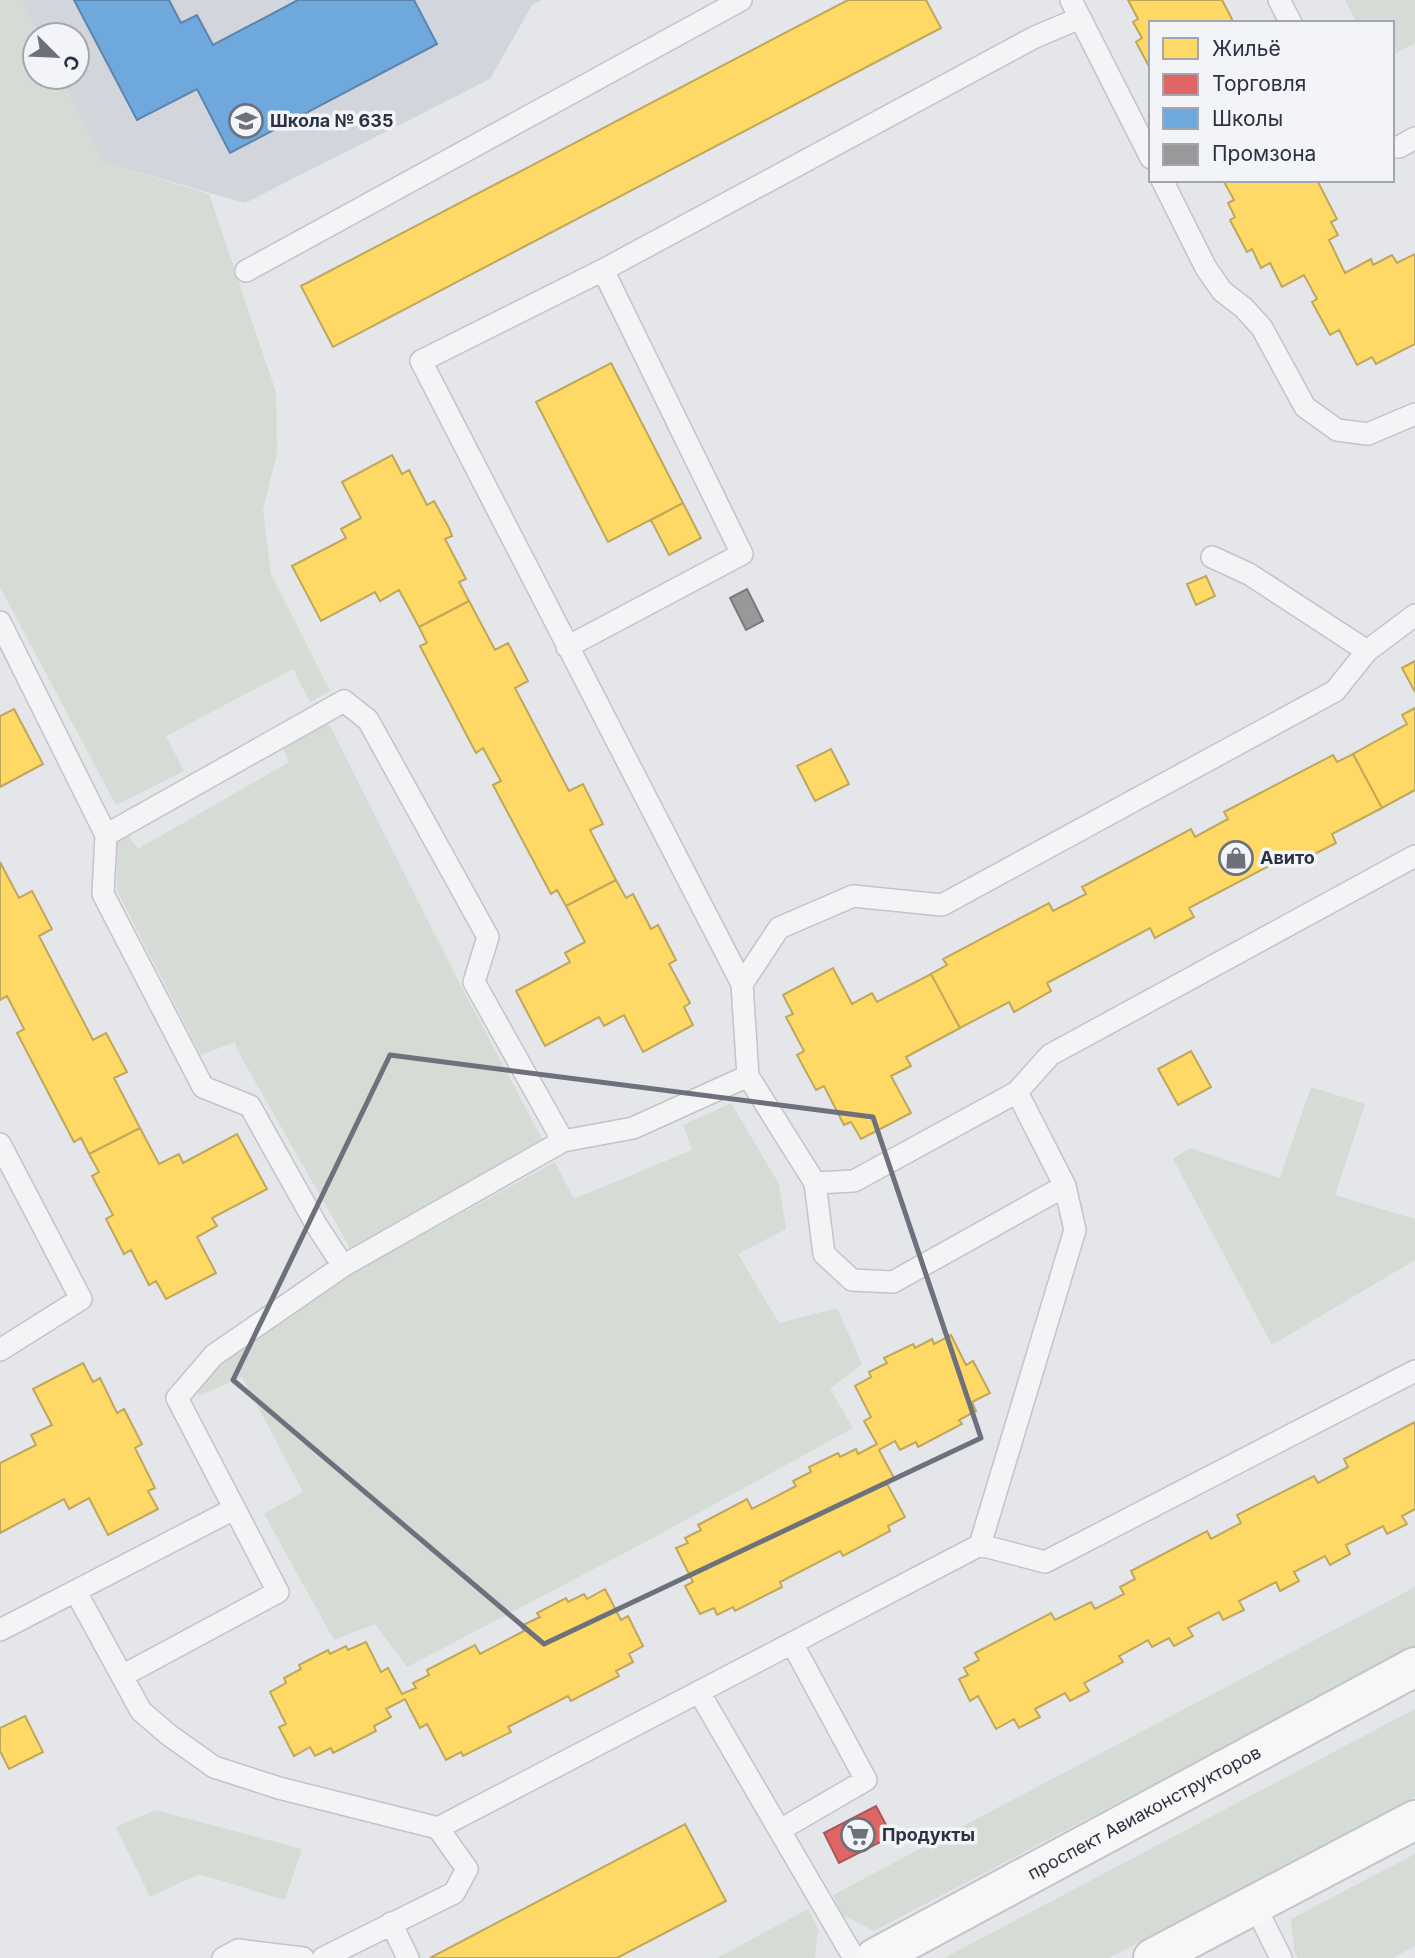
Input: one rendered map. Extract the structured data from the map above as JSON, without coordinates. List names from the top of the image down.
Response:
{
  "streets": {
    "street": ["проспект Авиаконструкторов"]
  },
  "places": {
    "school or university": ["Школа № 635"],
    "shop": ["Авито"],
    "supermarket": ["Продукты"]
  },
  "legend": [
    "Жильё",
    "Торговля",
    "Школы",
    "Промзона"
  ],
  "north": "bottom right"
}
